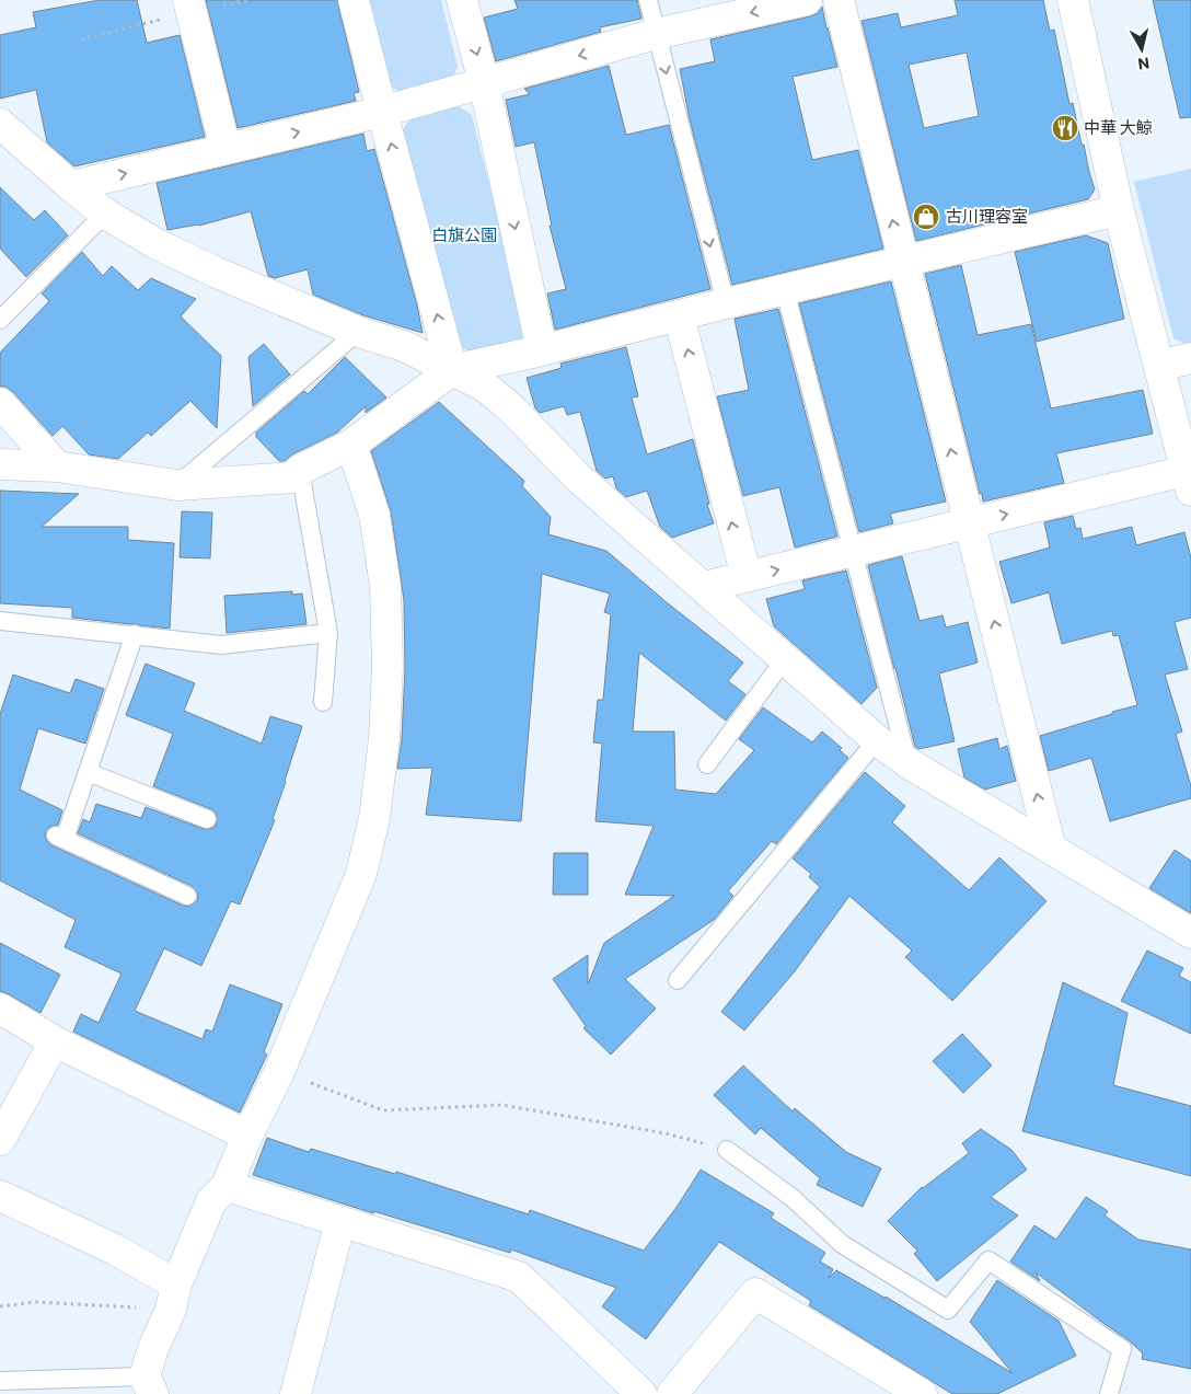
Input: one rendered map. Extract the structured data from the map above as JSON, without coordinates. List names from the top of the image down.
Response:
{
  "parks": ["白旗公園"],
  "places": {
    "restaurant": ["中華 大鯨"],
    "shop": ["古川理容室"]
  },
  "north": "bottom"
}
